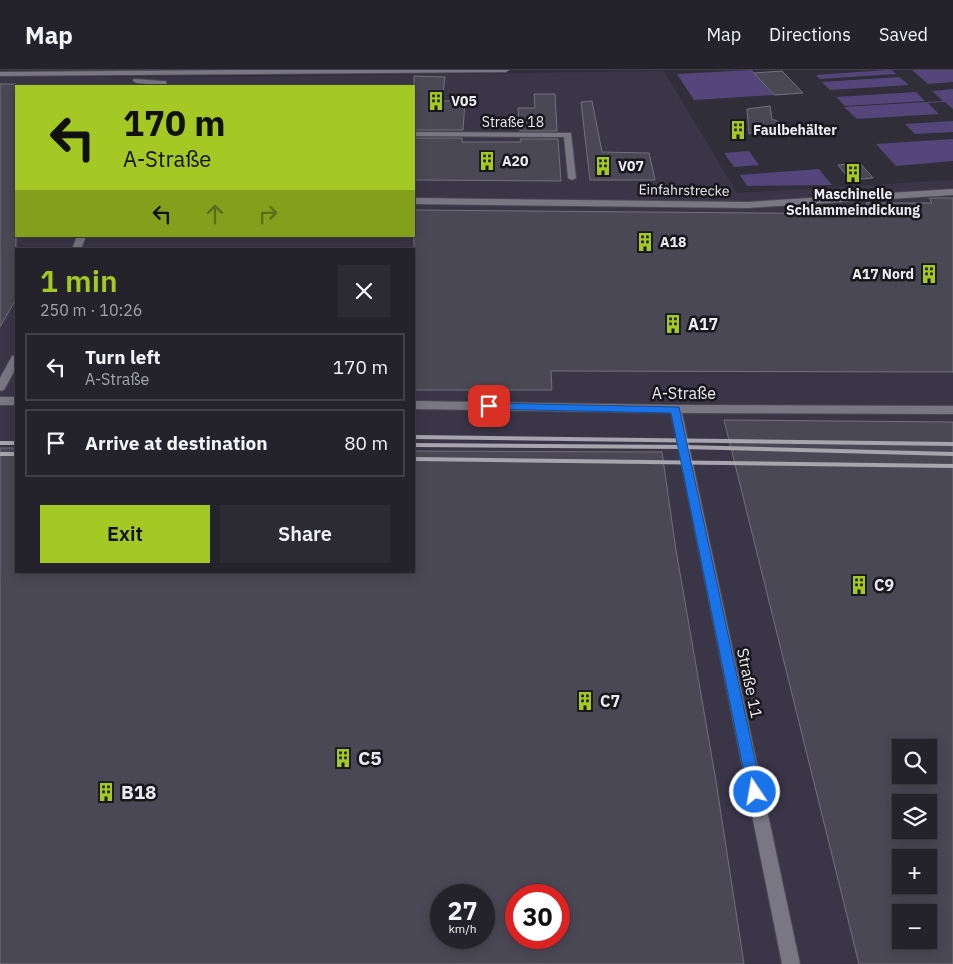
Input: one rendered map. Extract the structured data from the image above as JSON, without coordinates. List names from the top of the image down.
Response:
{
  "streets": {
    "street": [
      "Straße 18",
      "Einfahrstrecke",
      "A-Straße",
      "Straße 11"
    ]
  },
  "crossings": [
    ["A-Straße", "Straße 11"]
  ],
  "places": {
    "building": [
      "V05",
      "Faulbehälter",
      "A20",
      "V07",
      "Maschinelle Schlammeindickung",
      "A18",
      "A17 Nord",
      "A17",
      "C9",
      "C7",
      "C5",
      "B18"
    ]
  },
  "page": {
    "header": "Map",
    "nav": ["Map", "Directions", "Saved"],
    "turn": ["170 m", "A-Straße"],
    "heading": ["1 min", "250 m · 10:26"],
    "list": [
      {
        "name": "Turn left",
        "note": "A-Straße",
        "value": "170 m"
      },
      {
        "name": "Arrive at destination",
        "value": "80 m"
      }
    ],
    "buttons": ["Exit", "Share"],
    "map_buttons": ["+", "−"],
    "speed": "27 km/h",
    "limit": "30"
  }
}
